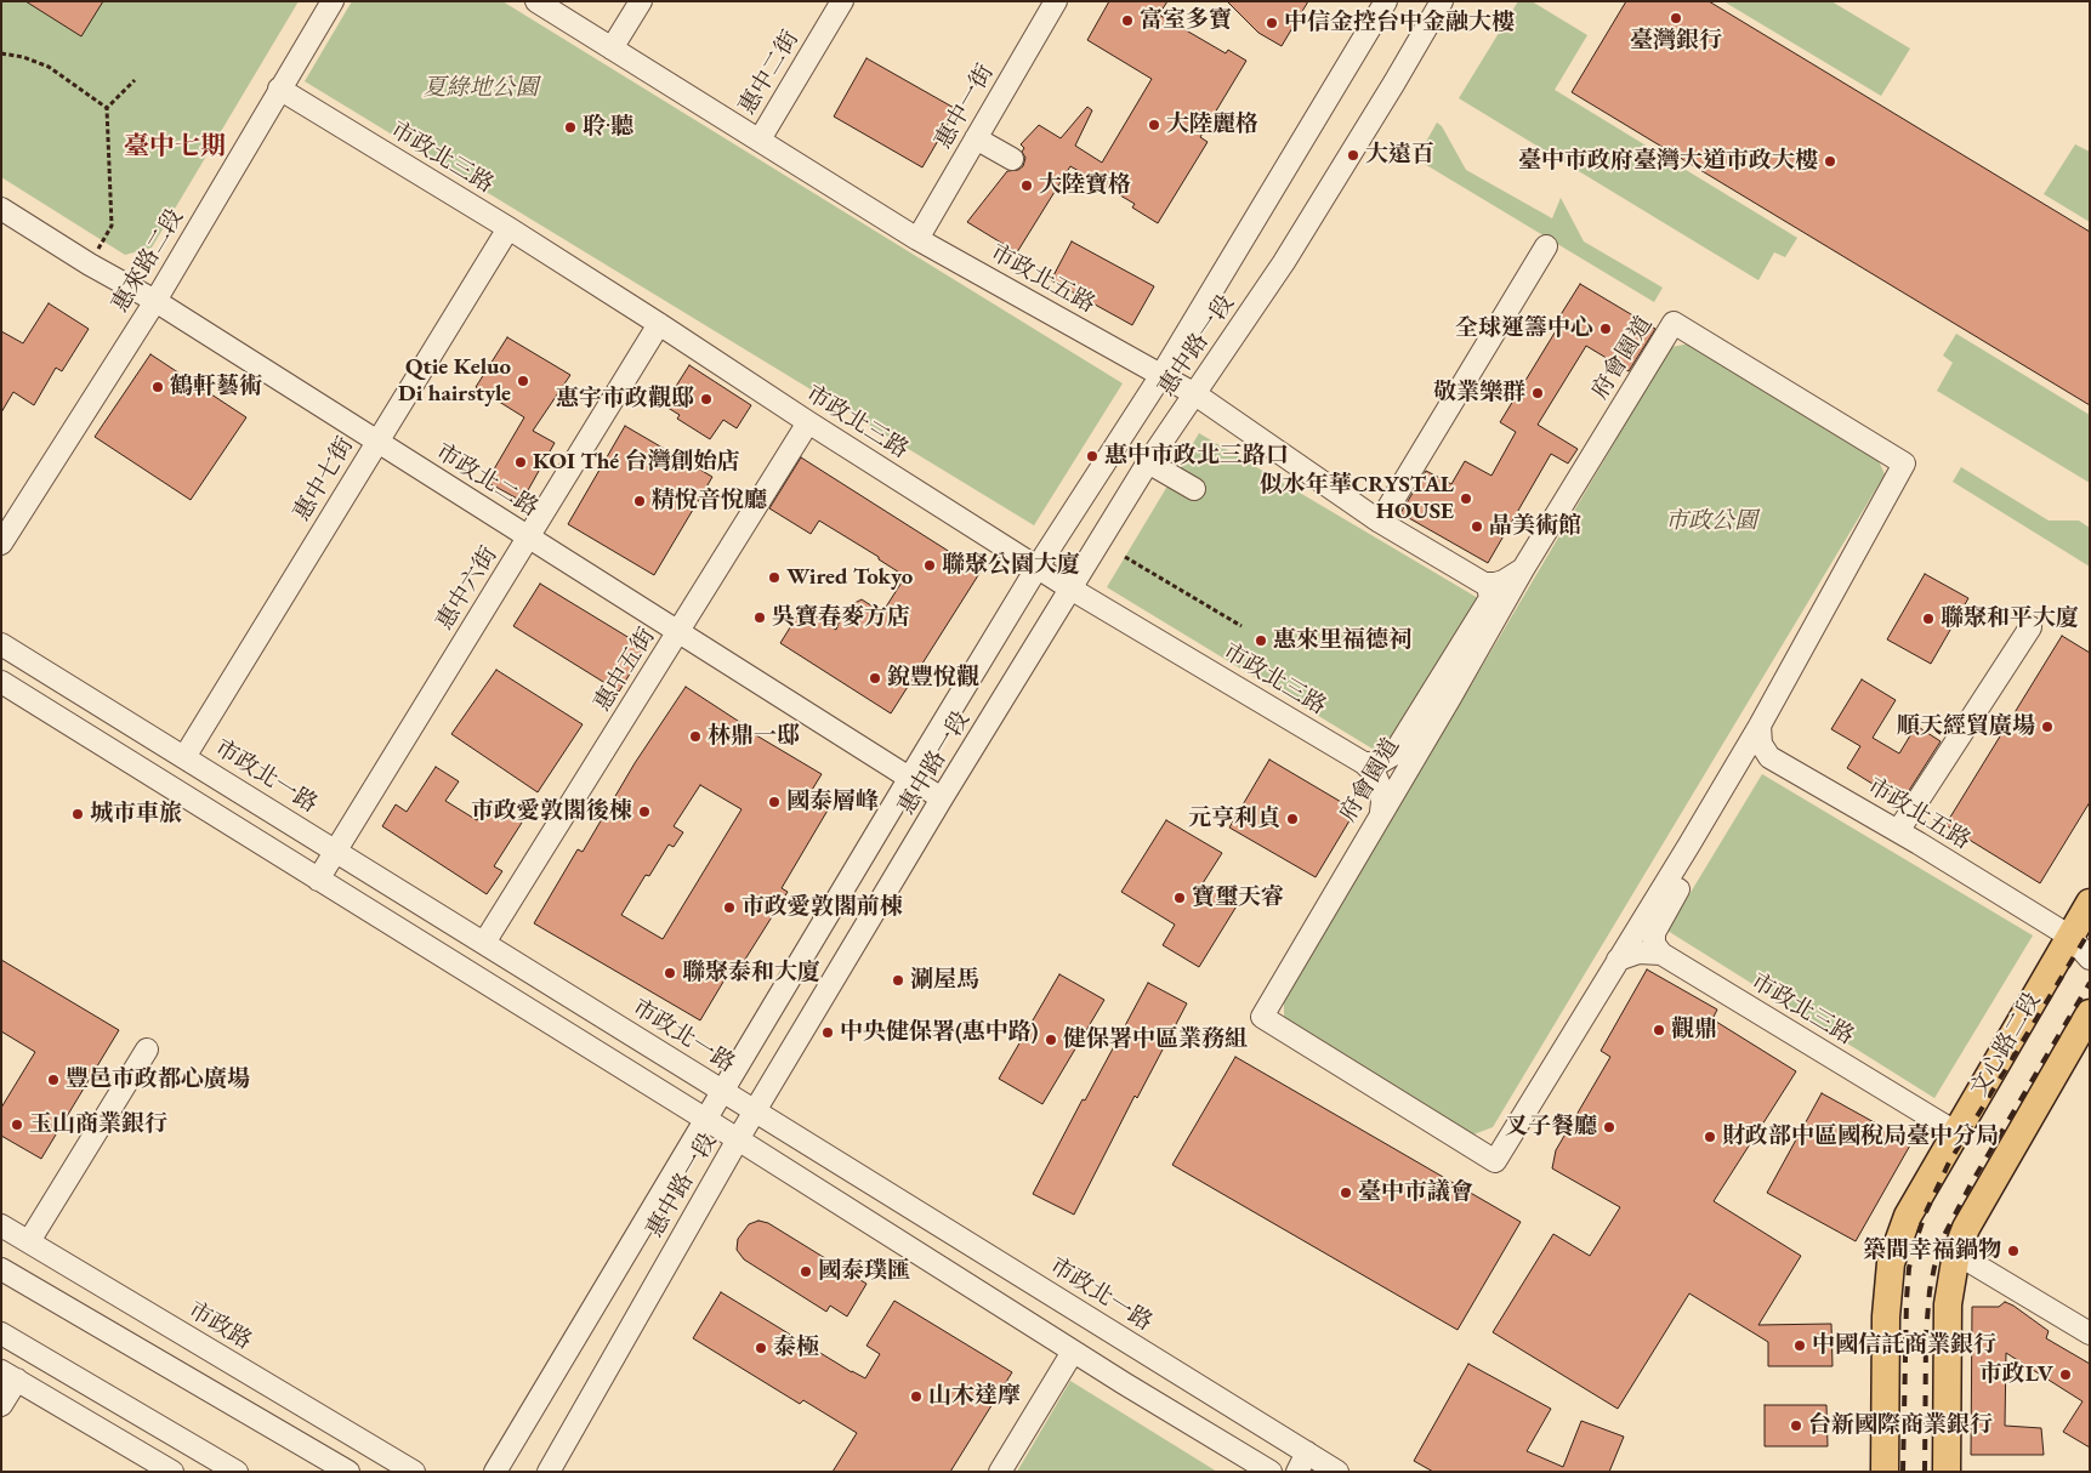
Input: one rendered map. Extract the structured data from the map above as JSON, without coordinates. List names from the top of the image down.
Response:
{
  "streets": {
    "main road": ["文心路二段"],
    "street": [
      "惠中二街",
      "惠中一街",
      "市政北三路",
      "惠來路二段",
      "市政北五路",
      "惠中路一段",
      "府會園道",
      "惠中七街",
      "市政北二路",
      "惠中六街",
      "惠中五街",
      "市政北一路",
      "市政路"
    ]
  },
  "crossings": [
    ["惠中二街", "市政北五路"],
    ["惠中一街", "市政北五路"],
    ["市政北三路", "惠來路二段"],
    ["市政北三路", "惠中路一段"],
    ["市政北三路", "府會園道"],
    ["市政北三路", "惠中七街"],
    ["市政北三路", "惠中六街"],
    ["市政北三路", "惠中五街"],
    ["市政北三路", "文心路二段"],
    ["惠來路二段", "市政北二路"],
    ["市政北五路", "惠中路一段"],
    ["市政北五路", "文心路二段"],
    ["惠中路一段", "市政北二路"],
    ["惠中路一段", "市政北一路"],
    ["惠中七街", "市政北二路"],
    ["惠中七街", "市政北一路"],
    ["市政北二路", "惠中六街"],
    ["市政北二路", "惠中五街"],
    ["惠中六街", "市政北一路"],
    ["惠中五街", "市政北一路"]
  ],
  "districts": ["臺中七期"],
  "parks": ["夏綠地公園", "市政公園"],
  "places": [
    "臺灣銀行",
    "富室多寶",
    "中信金控台中金融大樓",
    "大陸麗格",
    "聆‧聽",
    "大遠百",
    "臺中市政府臺灣大道市政大樓",
    "大陸寶格",
    "全球運籌中心",
    "Qtie Keluo Di hairstyle",
    "鶴軒藝術",
    "敬業樂群",
    "惠宇市政觀邸",
    "惠中市政北三路口",
    "KOI Thé 台灣創始店",
    "似水年華CRYSTAL HOUSE",
    "精悅音悅廳",
    "晶美術館",
    "聯聚公園大廈",
    "Wired Tokyo",
    "吳寶春麥方店",
    "聯聚和平大廈",
    "惠來里福德祠",
    "銳豐悅觀",
    "順天經貿廣場",
    "林鼎一邸",
    "國泰層峰",
    "市政愛敦閣後棟",
    "城市車旅",
    "元亨利貞",
    "寶璽天睿",
    "市政愛敦閣前棟",
    "聯聚泰和大廈",
    "涮屋馬",
    "觀鼎",
    "中央健保署(惠中路)",
    "健保署中區業務組",
    "豐邑市政都心廣場",
    "玉山商業銀行",
    "叉子餐廳",
    "財政部中區國稅局臺中分局",
    "臺中市議會",
    "築間幸福鍋物",
    "國泰璞匯",
    "中國信託商業銀行",
    "泰極",
    "市政LV",
    "山木達摩",
    "台新國際商業銀行"
  ]
}
